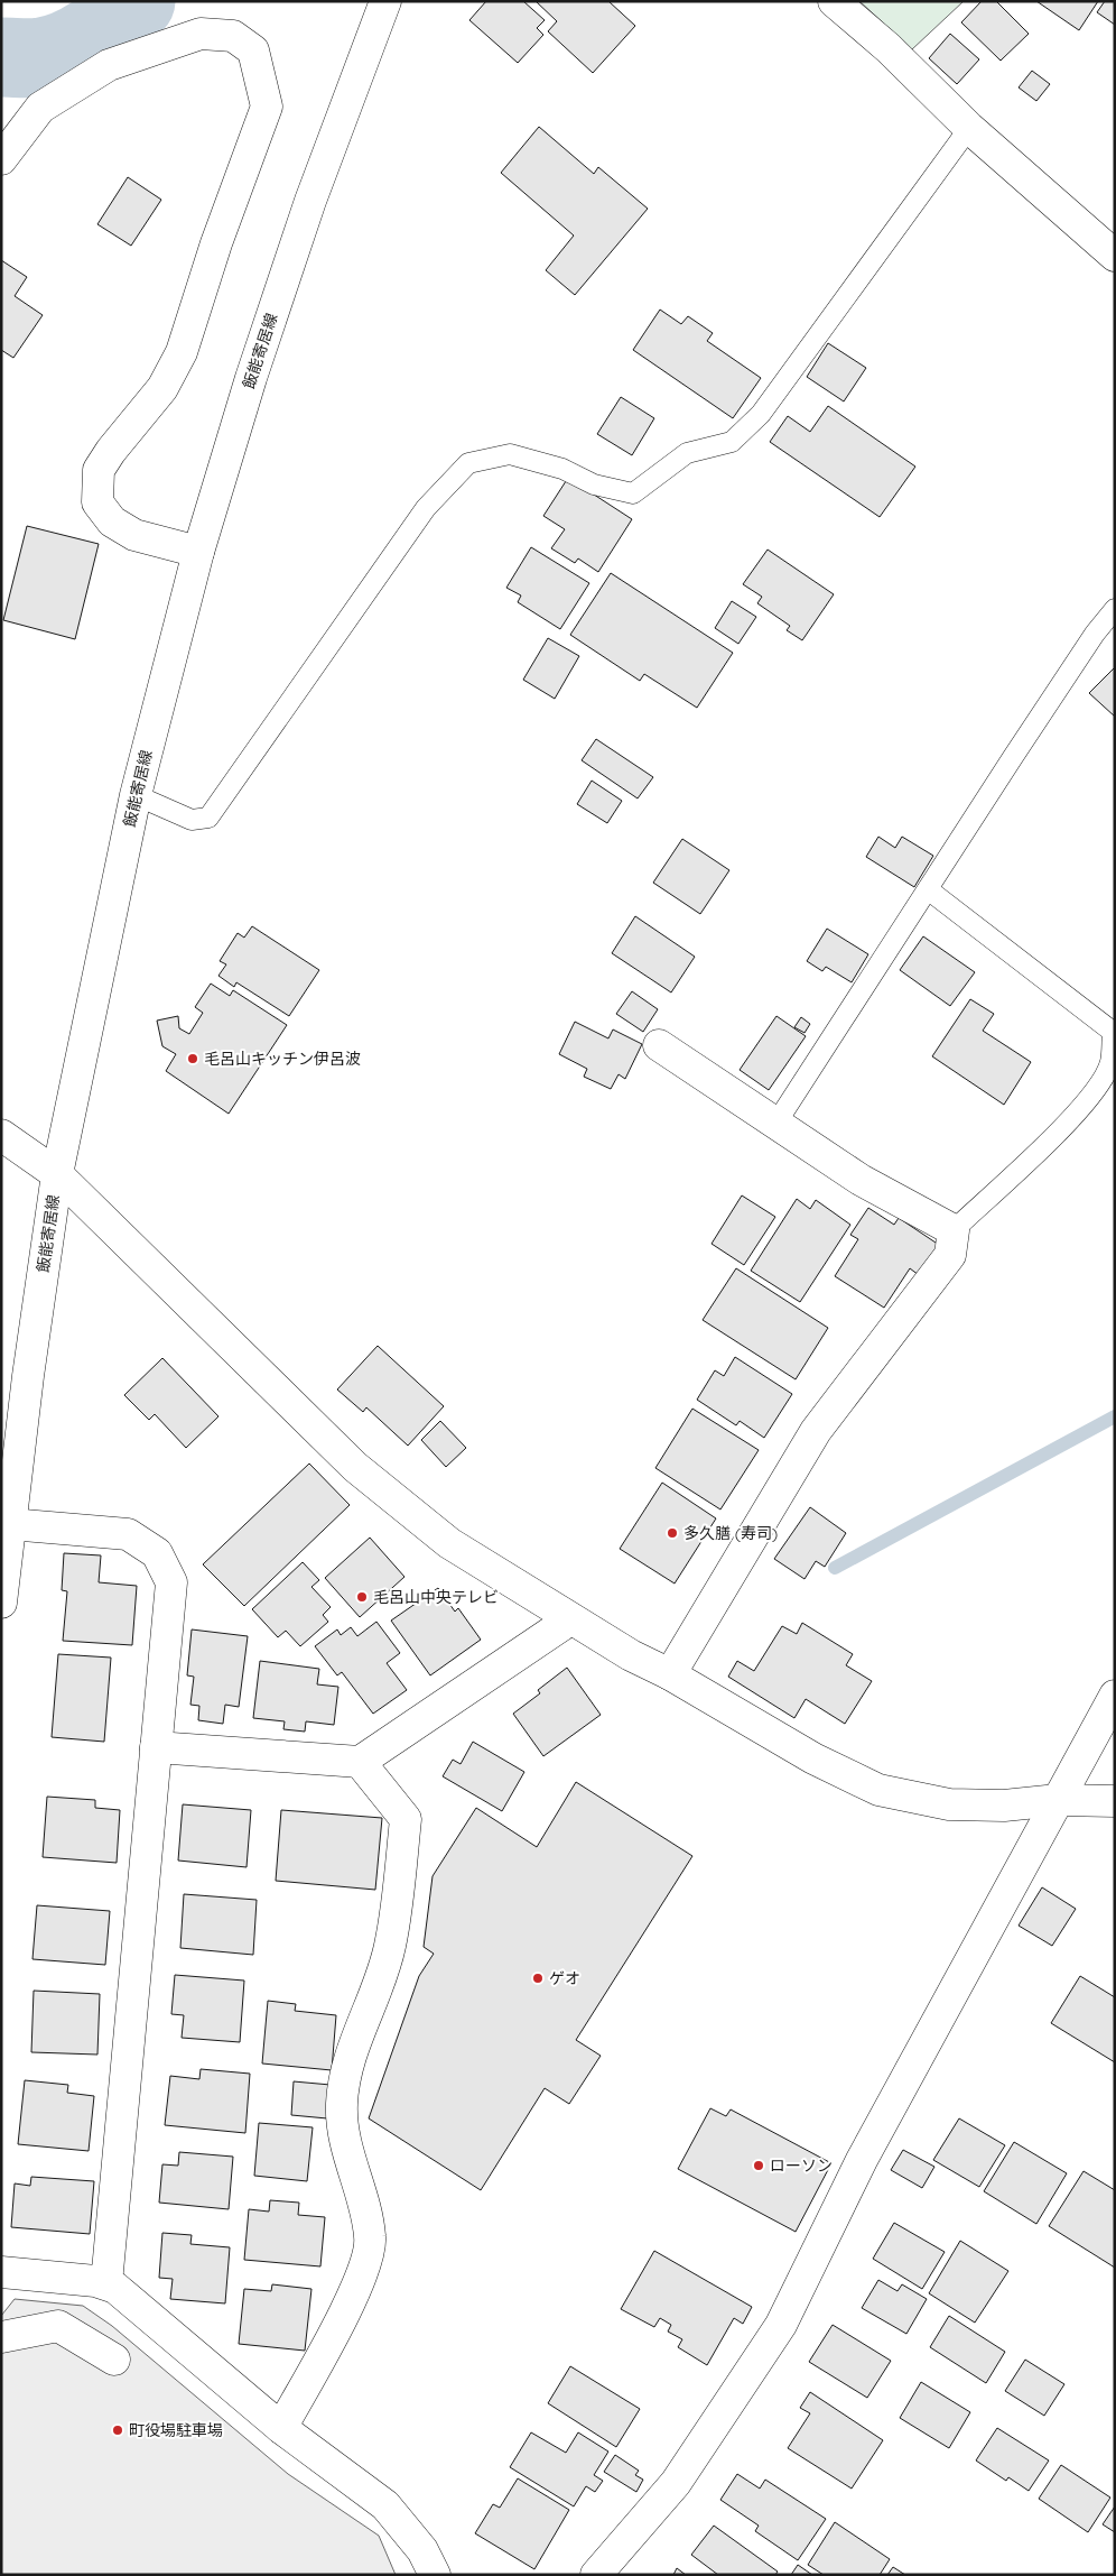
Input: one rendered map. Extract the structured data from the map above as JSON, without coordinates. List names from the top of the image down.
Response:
{
  "streets": {
    "street": ["飯能寄居線"]
  },
  "places": [
    "毛呂山キッチン伊呂波",
    "多久膳 (寿司)",
    "毛呂山中央テレビ",
    "ゲオ",
    "ローソン",
    "町役場駐車場"
  ]
}
